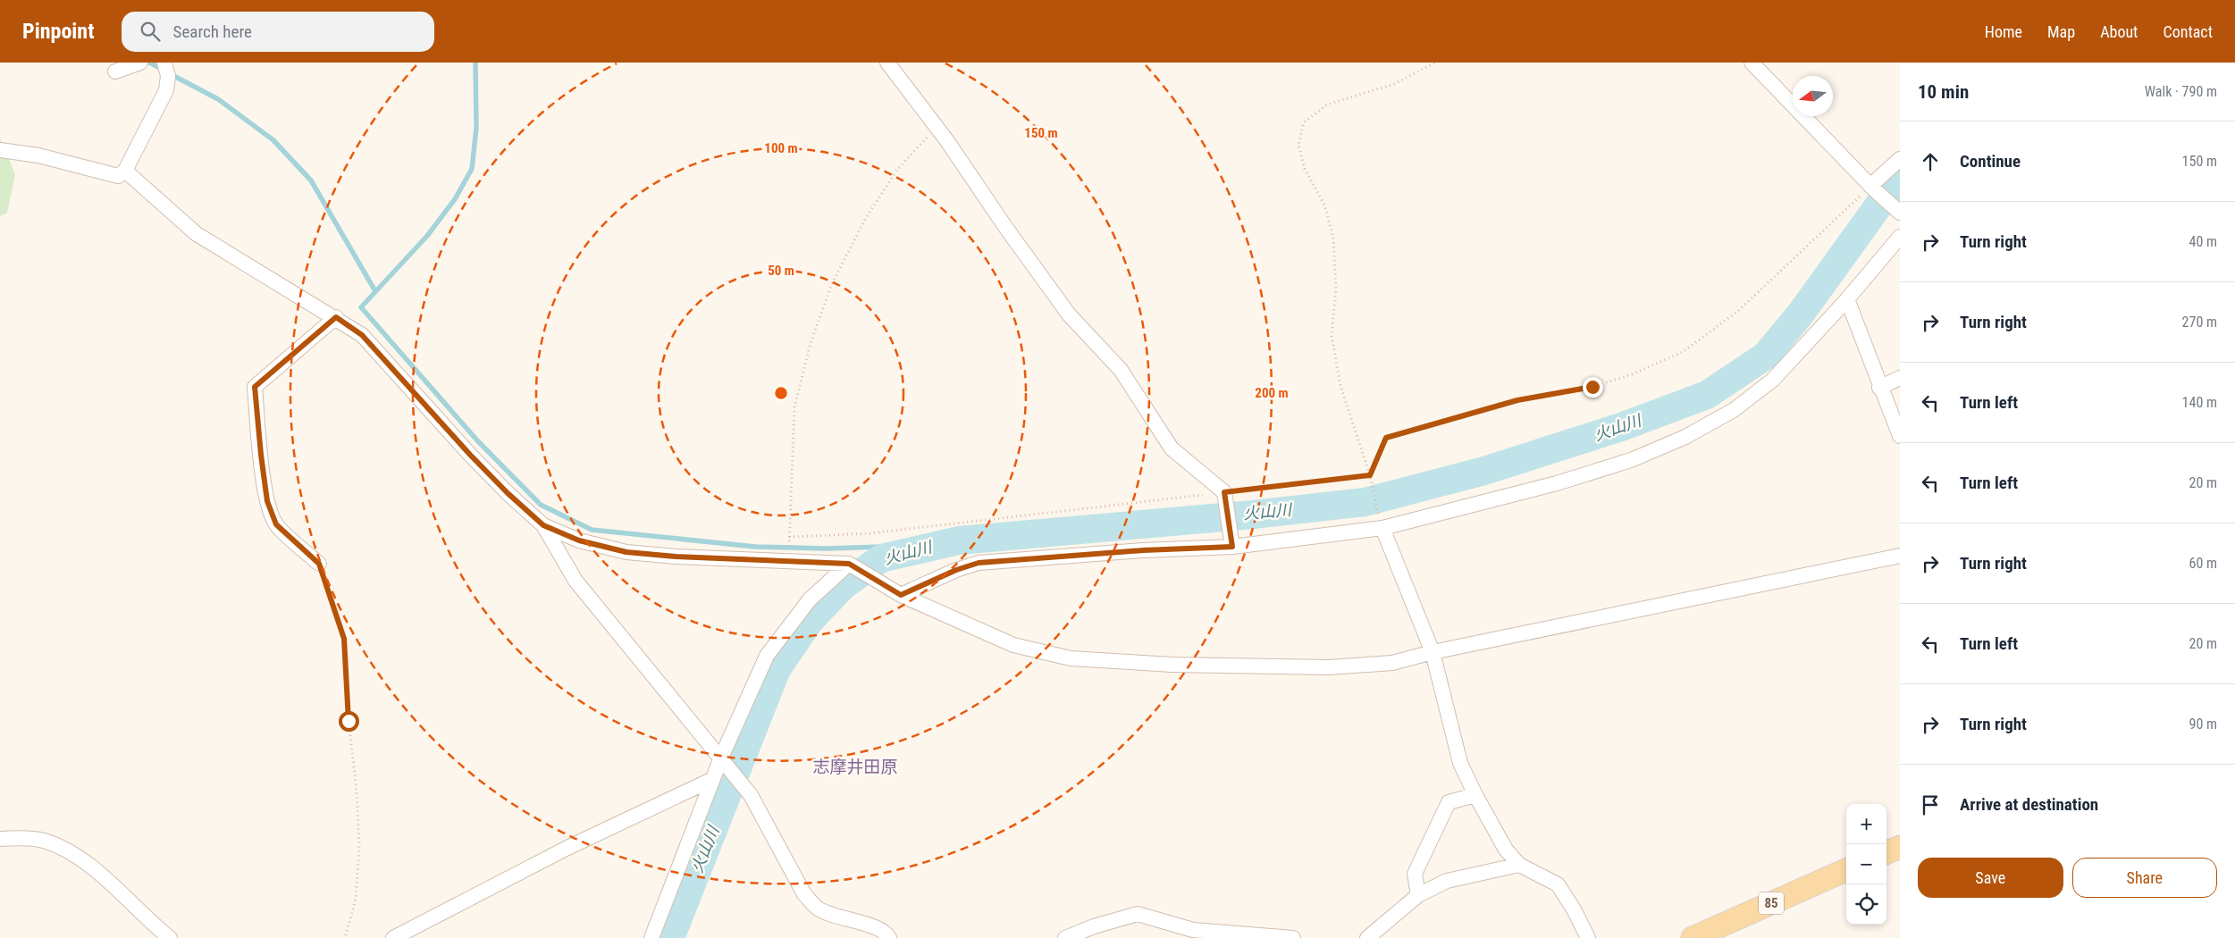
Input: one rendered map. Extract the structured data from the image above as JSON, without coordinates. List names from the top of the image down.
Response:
{
  "streets": {
    "main road": ["85"]
  },
  "districts": ["志摩井田原"],
  "water": ["火山川"],
  "north": "left",
  "page": {
    "header": "Pinpoint",
    "search": "Search here",
    "nav": [
      "Home",
      "Map",
      "About",
      "Contact"
    ],
    "heading": ["10 min", "Walk · 790 m"],
    "list": [
      ["Continue", "150 m"],
      ["Turn right", "40 m"],
      ["Turn right", "270 m"],
      ["Turn left", "140 m"],
      ["Turn left", "20 m"],
      ["Turn right", "60 m"],
      ["Turn left", "20 m"],
      ["Turn right", "90 m"],
      "Arrive at destination"
    ],
    "map_buttons": ["+", "−"],
    "buttons": ["Save", "Share"]
  },
  "rings": [
    "150 m",
    "100 m",
    "50 m",
    "200 m"
  ]
}
